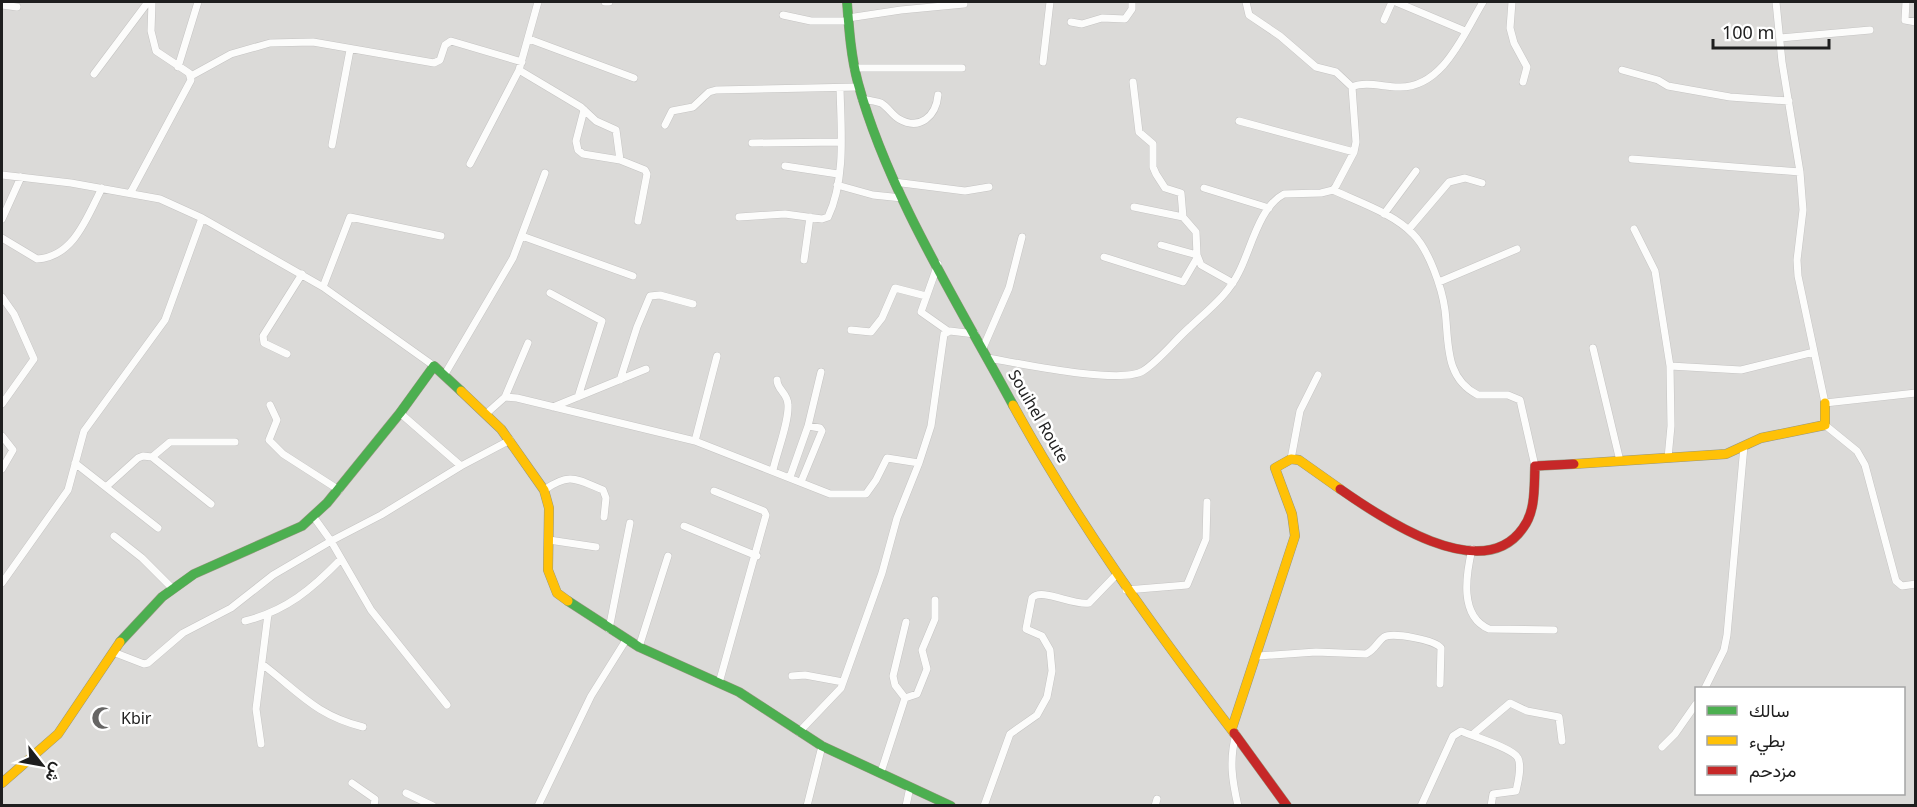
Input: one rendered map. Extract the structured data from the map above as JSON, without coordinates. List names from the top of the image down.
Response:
{
  "streets": {
    "street": ["Souihel Route"]
  },
  "places": {
    "mosque": ["Kbir"]
  },
  "legend": ["سالك", "بطيء", "مزدحم"],
  "scale_bar": "100 m",
  "north": "bottom right"
}
